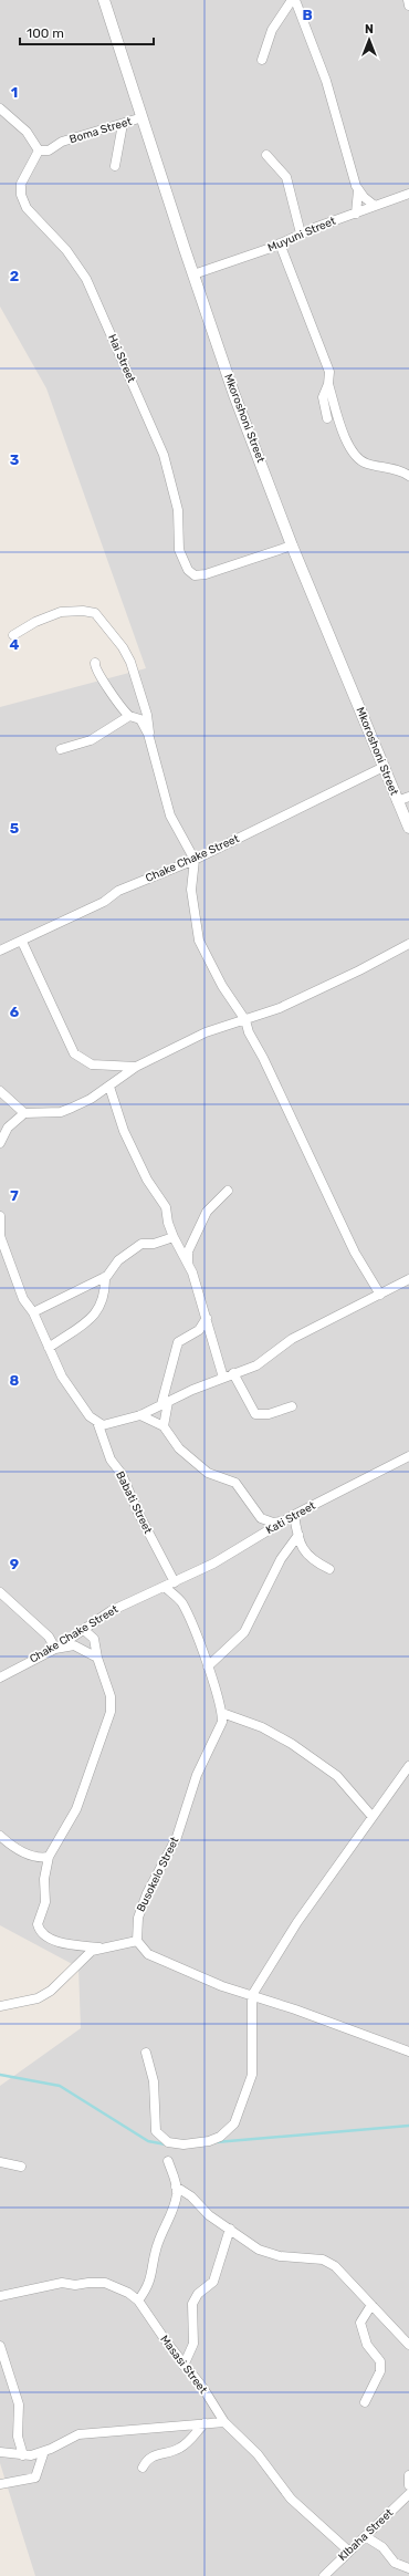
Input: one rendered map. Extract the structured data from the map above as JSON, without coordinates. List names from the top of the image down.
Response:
{
  "streets": {
    "street": [
      "Boma Street",
      "Muyuni Street",
      "Hai Street",
      "Mkoroshoni Street",
      "Chake Chake Street",
      "Babati Street",
      "Kati Street",
      "Busokelo Street",
      "Masasi Street",
      "KIbaha Street"
    ]
  },
  "crossings": [
    ["Boma Street", "Hai Street"],
    ["Boma Street", "Mkoroshoni Street"],
    ["Muyuni Street", "Mkoroshoni Street"],
    ["Hai Street", "Mkoroshoni Street"],
    ["Mkoroshoni Street", "Chake Chake Street"],
    ["Chake Chake Street", "Babati Street"],
    ["Chake Chake Street", "Kati Street"],
    ["Chake Chake Street", "Busokelo Street"],
    ["Babati Street", "Kati Street"],
    ["Masasi Street", "KIbaha Street"]
  ],
  "scale_bar": "100 m",
  "north": "top",
  "grid": {
    "columns": ["B"],
    "rows": [
      "1",
      "2",
      "3",
      "4",
      "5",
      "6",
      "7",
      "8",
      "9"
    ]
  }
}
